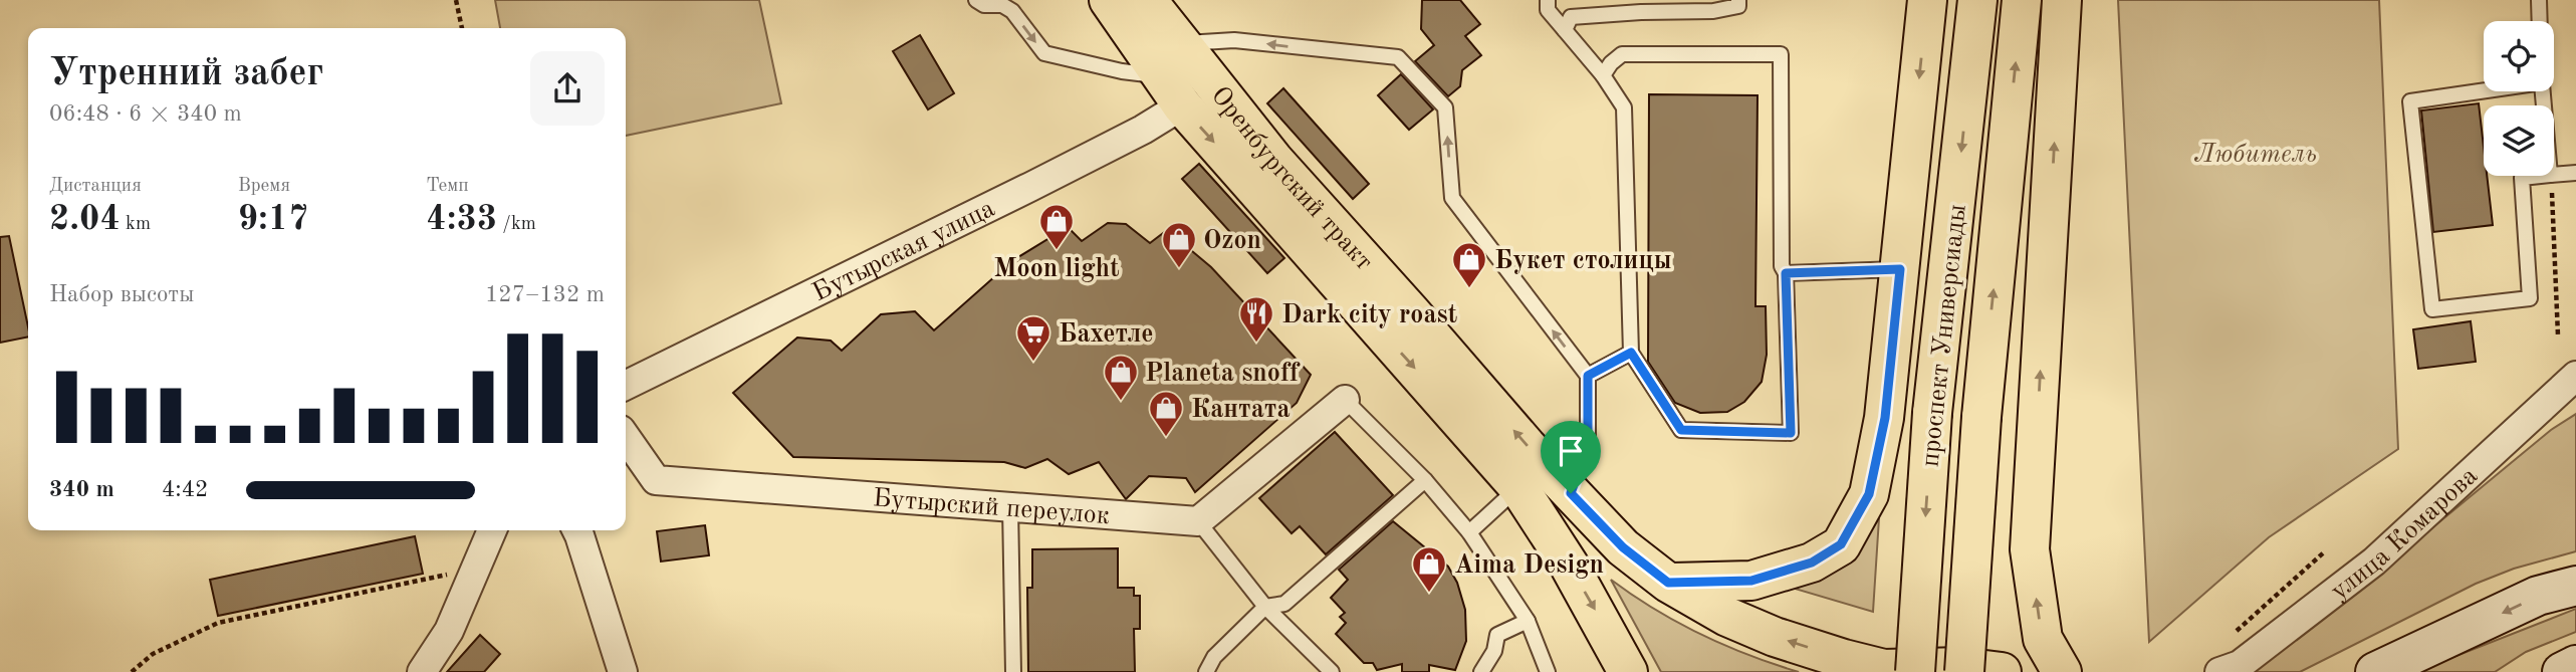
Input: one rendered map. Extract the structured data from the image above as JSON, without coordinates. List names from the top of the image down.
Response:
{
  "streets": {
    "main road": ["Оренбургский тракт", "проспект Универсиады"],
    "street": ["Бутырская улица", "Бутырский переулок", "улица Комарова"]
  },
  "crossings": [
    ["Оренбургский тракт", "Бутырская улица"],
    ["Оренбургский тракт", "проспект Универсиады"]
  ],
  "parks": ["Любитель"],
  "places": {
    "shop": [
      "Moon light",
      "Ozon",
      "Букет столицы",
      "Planeta snoff",
      "Кантата",
      "Aima Design"
    ],
    "restaurant": ["Dark city roast"],
    "supermarket": ["Бахетле"]
  },
  "page": {
    "heading": ["Утренний забег", "06:48 · 6 × 340 m"],
    "stats": [
      ["Дистанция", "2.04 km"],
      ["Время", "9:17"],
      ["Темп", "4:33 /km"]
    ],
    "chart": ["Набор высоты", "127–132 m"],
    "list": [
      {
        "name": "340 m",
        "note": "4:42"
      }
    ]
  }
}
